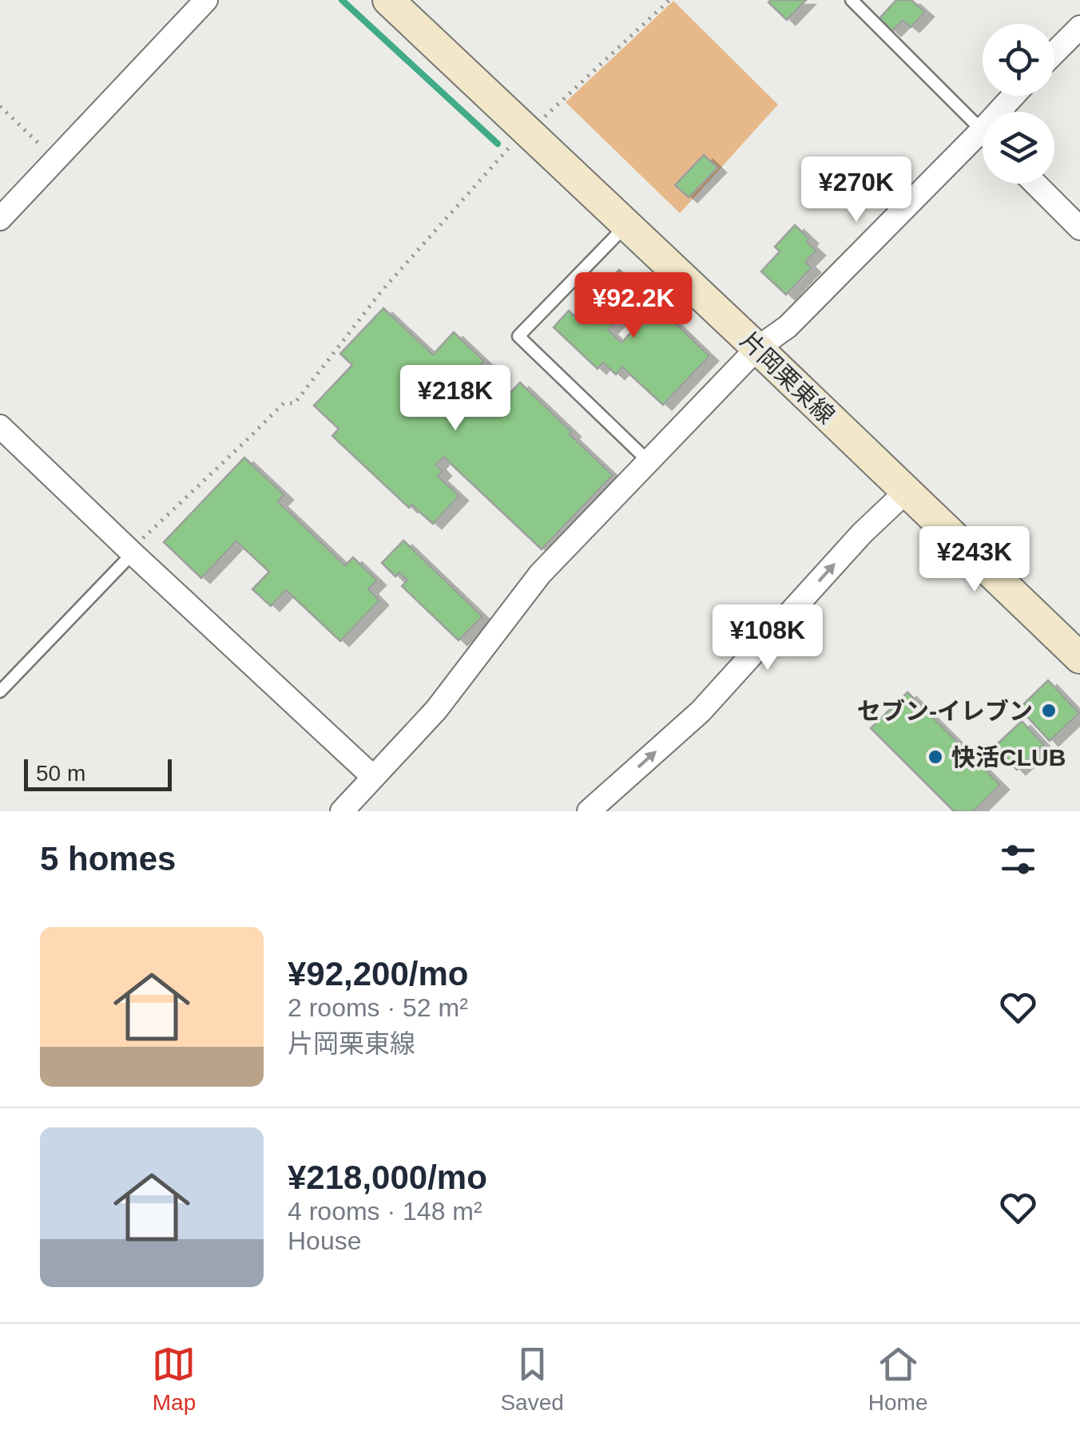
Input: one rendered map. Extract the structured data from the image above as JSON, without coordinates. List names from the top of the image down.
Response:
{
  "streets": {
    "main road": ["片岡栗東線"]
  },
  "places": ["セブン-イレブン", "快活CLUB"],
  "scale_bar": "50 m",
  "page": {
    "price": [
      "¥270K",
      "¥92.2K",
      "¥218K",
      "¥243K",
      "¥108K"
    ],
    "scale": "50 m",
    "heading": "5 homes",
    "list": [
      {
        "name": "¥92,200/mo",
        "note": "2 rooms · 52 m² · 片岡栗東線"
      },
      {
        "name": "¥218,000/mo",
        "note": "4 rooms · 148 m² · House"
      }
    ],
    "tabs": ["Map", "Saved", "Home"]
  }
}
